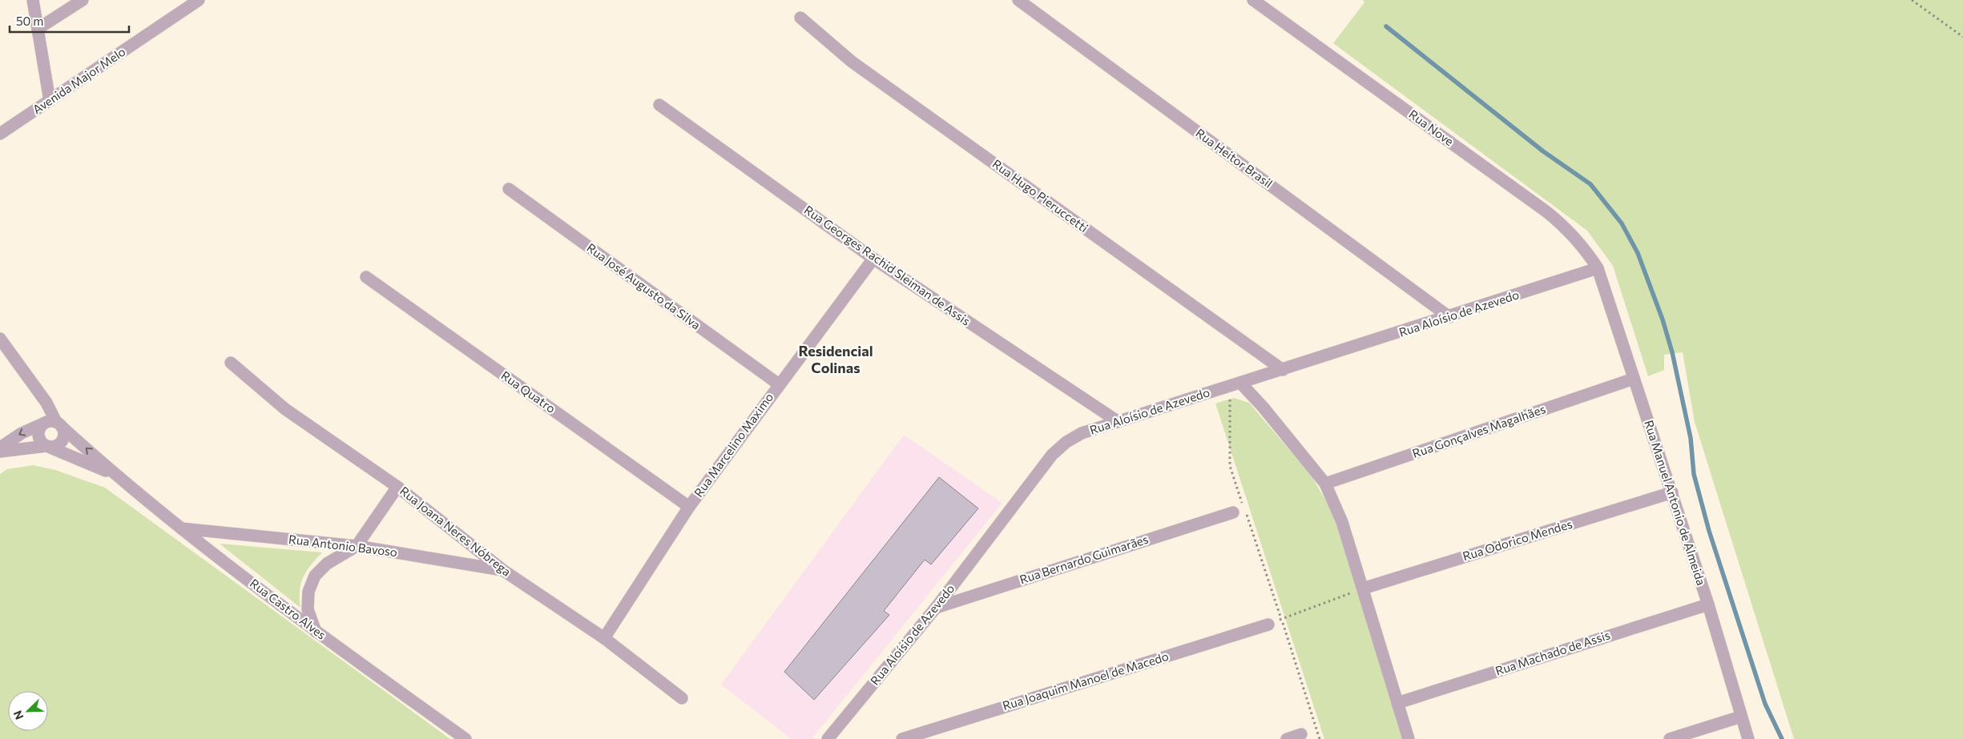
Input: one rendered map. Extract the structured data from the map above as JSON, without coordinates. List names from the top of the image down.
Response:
{
  "streets": {
    "street": [
      "Avenida Major Melo",
      "Rua Nove",
      "Rua Heitor Brasil",
      "Rua Hugo Pieruccetti",
      "Rua Georges Rachid Sleiman de Assis",
      "Rua José Augusto da Silva",
      "Rua Aloísio de Azevedo",
      "Rua Quatro",
      "Rua Gonçalves Magalhães",
      "Rua Marcelino Maximo",
      "Rua Manuel Antonio de Almeida",
      "Rua Joana Neres Nóbrega",
      "Rua Odorico Mendes",
      "Rua Antonio Bavoso",
      "Rua Bernardo Guimarães",
      "Rua Castro Alves",
      "Rua Machado de Assis",
      "Rua Joaquim Manoel de Macedo"
    ]
  },
  "crossings": [
    ["Rua Nove", "Rua Aloísio de Azevedo"],
    ["Rua Nove", "Rua Manuel Antonio de Almeida"],
    ["Rua Heitor Brasil", "Rua Aloísio de Azevedo"],
    ["Rua Hugo Pieruccetti", "Rua Aloísio de Azevedo"],
    ["Rua Georges Rachid Sleiman de Assis", "Rua Aloísio de Azevedo"],
    ["Rua Georges Rachid Sleiman de Assis", "Rua Marcelino Maximo"],
    ["Rua José Augusto da Silva", "Rua Marcelino Maximo"],
    ["Rua Aloísio de Azevedo", "Rua Manuel Antonio de Almeida"],
    ["Rua Aloísio de Azevedo", "Rua Bernardo Guimarães"],
    ["Rua Quatro", "Rua Marcelino Maximo"],
    ["Rua Gonçalves Magalhães", "Rua Manuel Antonio de Almeida"],
    ["Rua Marcelino Maximo", "Rua Joana Neres Nóbrega"],
    ["Rua Manuel Antonio de Almeida", "Rua Odorico Mendes"],
    ["Rua Manuel Antonio de Almeida", "Rua Machado de Assis"],
    ["Rua Joana Neres Nóbrega", "Rua Antonio Bavoso"],
    ["Rua Antonio Bavoso", "Rua Castro Alves"]
  ],
  "districts": ["Residencial Colinas"],
  "scale_bar": "50 m",
  "north": "bottom left"
}
